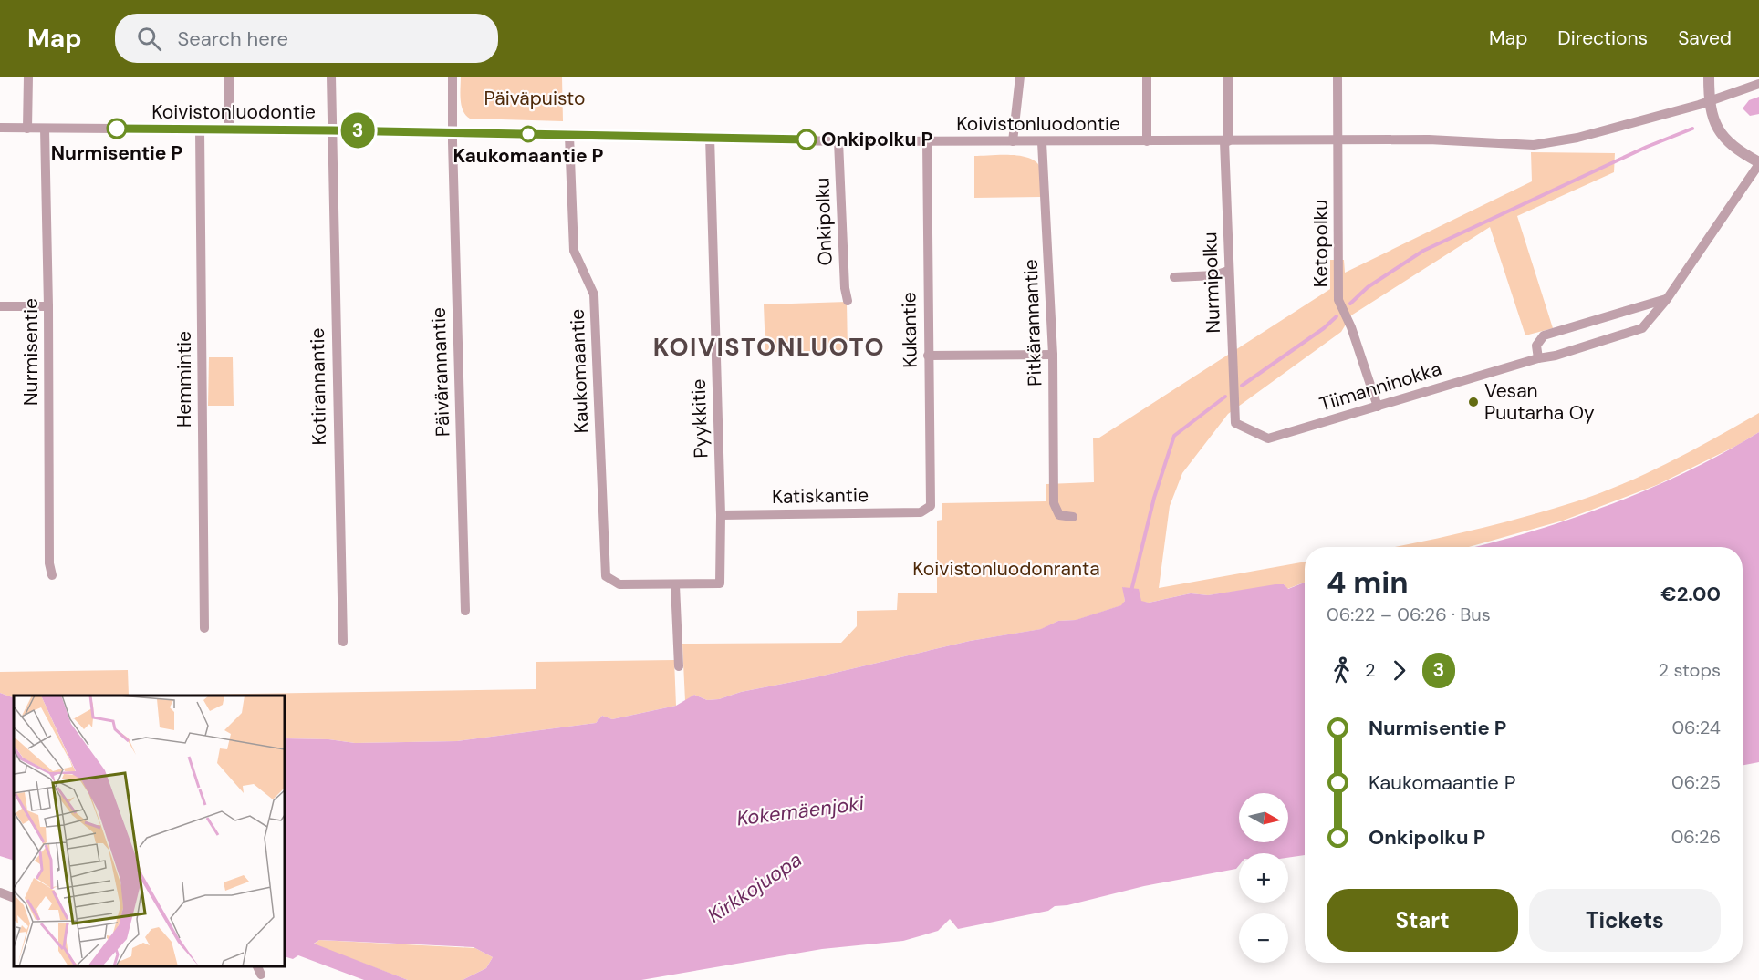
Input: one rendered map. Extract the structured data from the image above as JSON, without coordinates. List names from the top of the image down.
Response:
{
  "streets": {
    "street": [
      "Koivistonluodontie",
      "Onkipolku",
      "Ketopolku",
      "Nurmipolku",
      "Pitkärannantie",
      "Kukantie",
      "Nurmisentie",
      "Kaukomaantie",
      "Päivärannantie",
      "Hemmintie",
      "Kotirannantie",
      "Tiimanninokka",
      "Pyykkitie",
      "Katiskantie"
    ]
  },
  "crossings": [
    ["Koivistonluodontie", "Onkipolku"],
    ["Koivistonluodontie", "Ketopolku"],
    ["Koivistonluodontie", "Nurmipolku"],
    ["Koivistonluodontie", "Pitkärannantie"],
    ["Koivistonluodontie", "Kukantie"],
    ["Koivistonluodontie", "Nurmisentie"],
    ["Koivistonluodontie", "Kaukomaantie"],
    ["Koivistonluodontie", "Päivärannantie"],
    ["Koivistonluodontie", "Hemmintie"],
    ["Koivistonluodontie", "Kotirannantie"],
    ["Koivistonluodontie", "Pyykkitie"],
    ["Ketopolku", "Tiimanninokka"],
    ["Nurmipolku", "Tiimanninokka"],
    ["Kukantie", "Katiskantie"],
    ["Kaukomaantie", "Pyykkitie"],
    ["Pyykkitie", "Katiskantie"]
  ],
  "districts": ["KOIVISTONLUOTO"],
  "water": ["Kokemäenjoki", "Kirkkojuopa"],
  "parks": ["Päiväpuisto", "Koivistonluodonranta"],
  "places": [
    "Nurmisentie P",
    "Kaukomaantie P",
    "Onkipolku P",
    "Vesan Puutarha Oy"
  ],
  "lines": ["bus line 3"],
  "north": "right",
  "page": {
    "header": "Map",
    "search": "Search here",
    "nav": ["Map", "Directions", "Saved"],
    "on_map": "3",
    "heading": ["4 min", "06:22 – 06:26 · Bus", "€2.00"],
    "legs": ["2", "3", "2 stops"],
    "list": [
      {
        "name": "Nurmisentie P",
        "value": "06:24"
      },
      {
        "name": "Kaukomaantie P",
        "value": "06:25"
      },
      {
        "name": "Onkipolku P",
        "value": "06:26"
      }
    ],
    "map_buttons": ["+", "−"],
    "buttons": ["Start", "Tickets"]
  }
}
